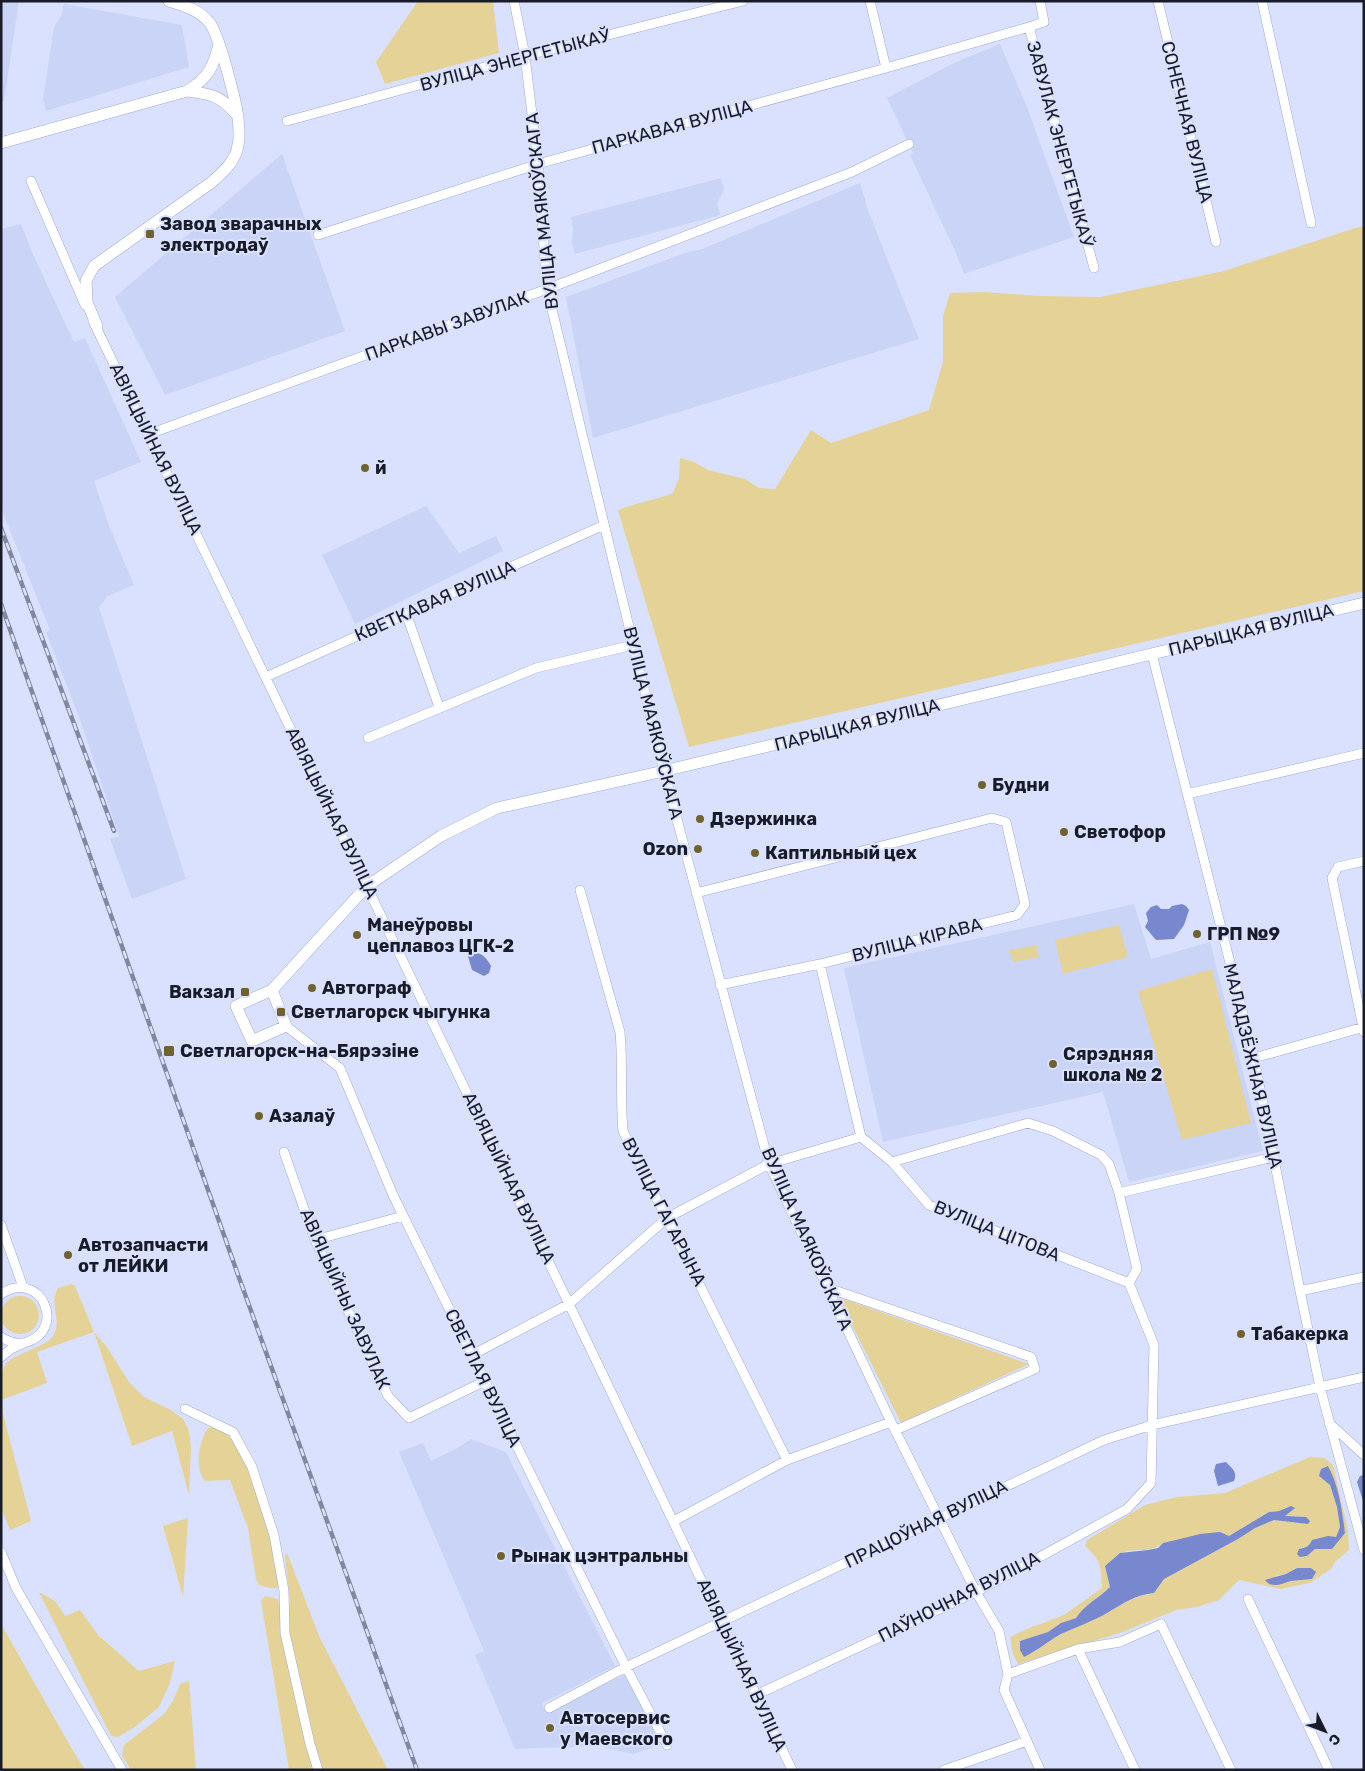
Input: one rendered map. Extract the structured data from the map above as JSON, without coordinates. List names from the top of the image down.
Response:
{
  "streets": {
    "main road": ["АВІЯЦЫЙНАЯ ВУЛІЦА", "ПАРЫЦКАЯ ВУЛІЦА"],
    "street": [
      "ВУЛІЦА ЭНЕРГЕТЫКАЎ",
      "СОНЕЧНАЯ ВУЛІЦА",
      "ПАРКАВАЯ ВУЛІЦА",
      "ЗАВУЛАК ЭНЕРГЕТЫКАЎ",
      "ВУЛІЦА МАЯКОЎСКАГА",
      "ПАРКАВЫ ЗАВУЛАК",
      "КВЕТКАВАЯ ВУЛІЦА",
      "ВУЛІЦА КІРАВА",
      "МАЛАДЗЁЖНАЯ ВУЛІЦА",
      "ВУЛІЦА ГАГАРЫНА",
      "ВУЛІЦА ЦІТОВА",
      "АВІЯЦЫЙНЫ ЗАВУЛАК",
      "СВЕТЛАЯ ВУЛІЦА",
      "ПРАЦОЎНАЯ ВУЛІЦА",
      "ПАЎНОЧНАЯ ВУЛІЦА"
    ]
  },
  "crossings": [
    ["ВУЛІЦА ЭНЕРГЕТЫКАЎ", "ВУЛІЦА МАЯКОЎСКАГА"],
    ["ПАРКАВАЯ ВУЛІЦА", "ЗАВУЛАК ЭНЕРГЕТЫКАЎ"],
    ["ПАРКАВАЯ ВУЛІЦА", "ВУЛІЦА МАЯКОЎСКАГА"],
    ["ВУЛІЦА МАЯКОЎСКАГА", "ПАРКАВЫ ЗАВУЛАК"],
    ["ВУЛІЦА МАЯКОЎСКАГА", "КВЕТКАВАЯ ВУЛІЦА"],
    ["ВУЛІЦА МАЯКОЎСКАГА", "ПАРЫЦКАЯ ВУЛІЦА"],
    ["ВУЛІЦА МАЯКОЎСКАГА", "ВУЛІЦА КІРАВА"],
    ["ВУЛІЦА МАЯКОЎСКАГА", "ПРАЦОЎНАЯ ВУЛІЦА"],
    ["ВУЛІЦА МАЯКОЎСКАГА", "ПАЎНОЧНАЯ ВУЛІЦА"],
    ["ПАРКАВЫ ЗАВУЛАК", "АВІЯЦЫЙНАЯ ВУЛІЦА"],
    ["АВІЯЦЫЙНАЯ ВУЛІЦА", "КВЕТКАВАЯ ВУЛІЦА"],
    ["АВІЯЦЫЙНАЯ ВУЛІЦА", "ПАРЫЦКАЯ ВУЛІЦА"],
    ["АВІЯЦЫЙНАЯ ВУЛІЦА", "ПРАЦОЎНАЯ ВУЛІЦА"],
    ["АВІЯЦЫЙНАЯ ВУЛІЦА", "ПАЎНОЧНАЯ ВУЛІЦА"],
    ["ПАРЫЦКАЯ ВУЛІЦА", "МАЛАДЗЁЖНАЯ ВУЛІЦА"],
    ["МАЛАДЗЁЖНАЯ ВУЛІЦА", "ПРАЦОЎНАЯ ВУЛІЦА"],
    ["АВІЯЦЫЙНЫ ЗАВУЛАК", "СВЕТЛАЯ ВУЛІЦА"],
    ["СВЕТЛАЯ ВУЛІЦА", "ПРАЦОЎНАЯ ВУЛІЦА"],
    ["ПРАЦОЎНАЯ ВУЛІЦА", "ПАЎНОЧНАЯ ВУЛІЦА"]
  ],
  "places": {
    "transit": [
      "Завод зварачных электродаў",
      "Вакзал",
      "Светлагорск чыгунка",
      "Светлагорск-на-Бярэзіне"
    ],
    "other": [
      "й",
      "Будни",
      "Дзержинка",
      "Светофор",
      "Ozon",
      "Каптильный цех",
      "ГРП №9",
      "Манеўровы цеплавоз ЦГК-2",
      "Автограф",
      "Сярэдняя школа № 2",
      "Азалаў",
      "Автозапчасти от ЛЕЙКИ",
      "Табакерка",
      "Рынак цэнтральны",
      "Автосервис у Маевского"
    ]
  },
  "north": "bottom right"
}
